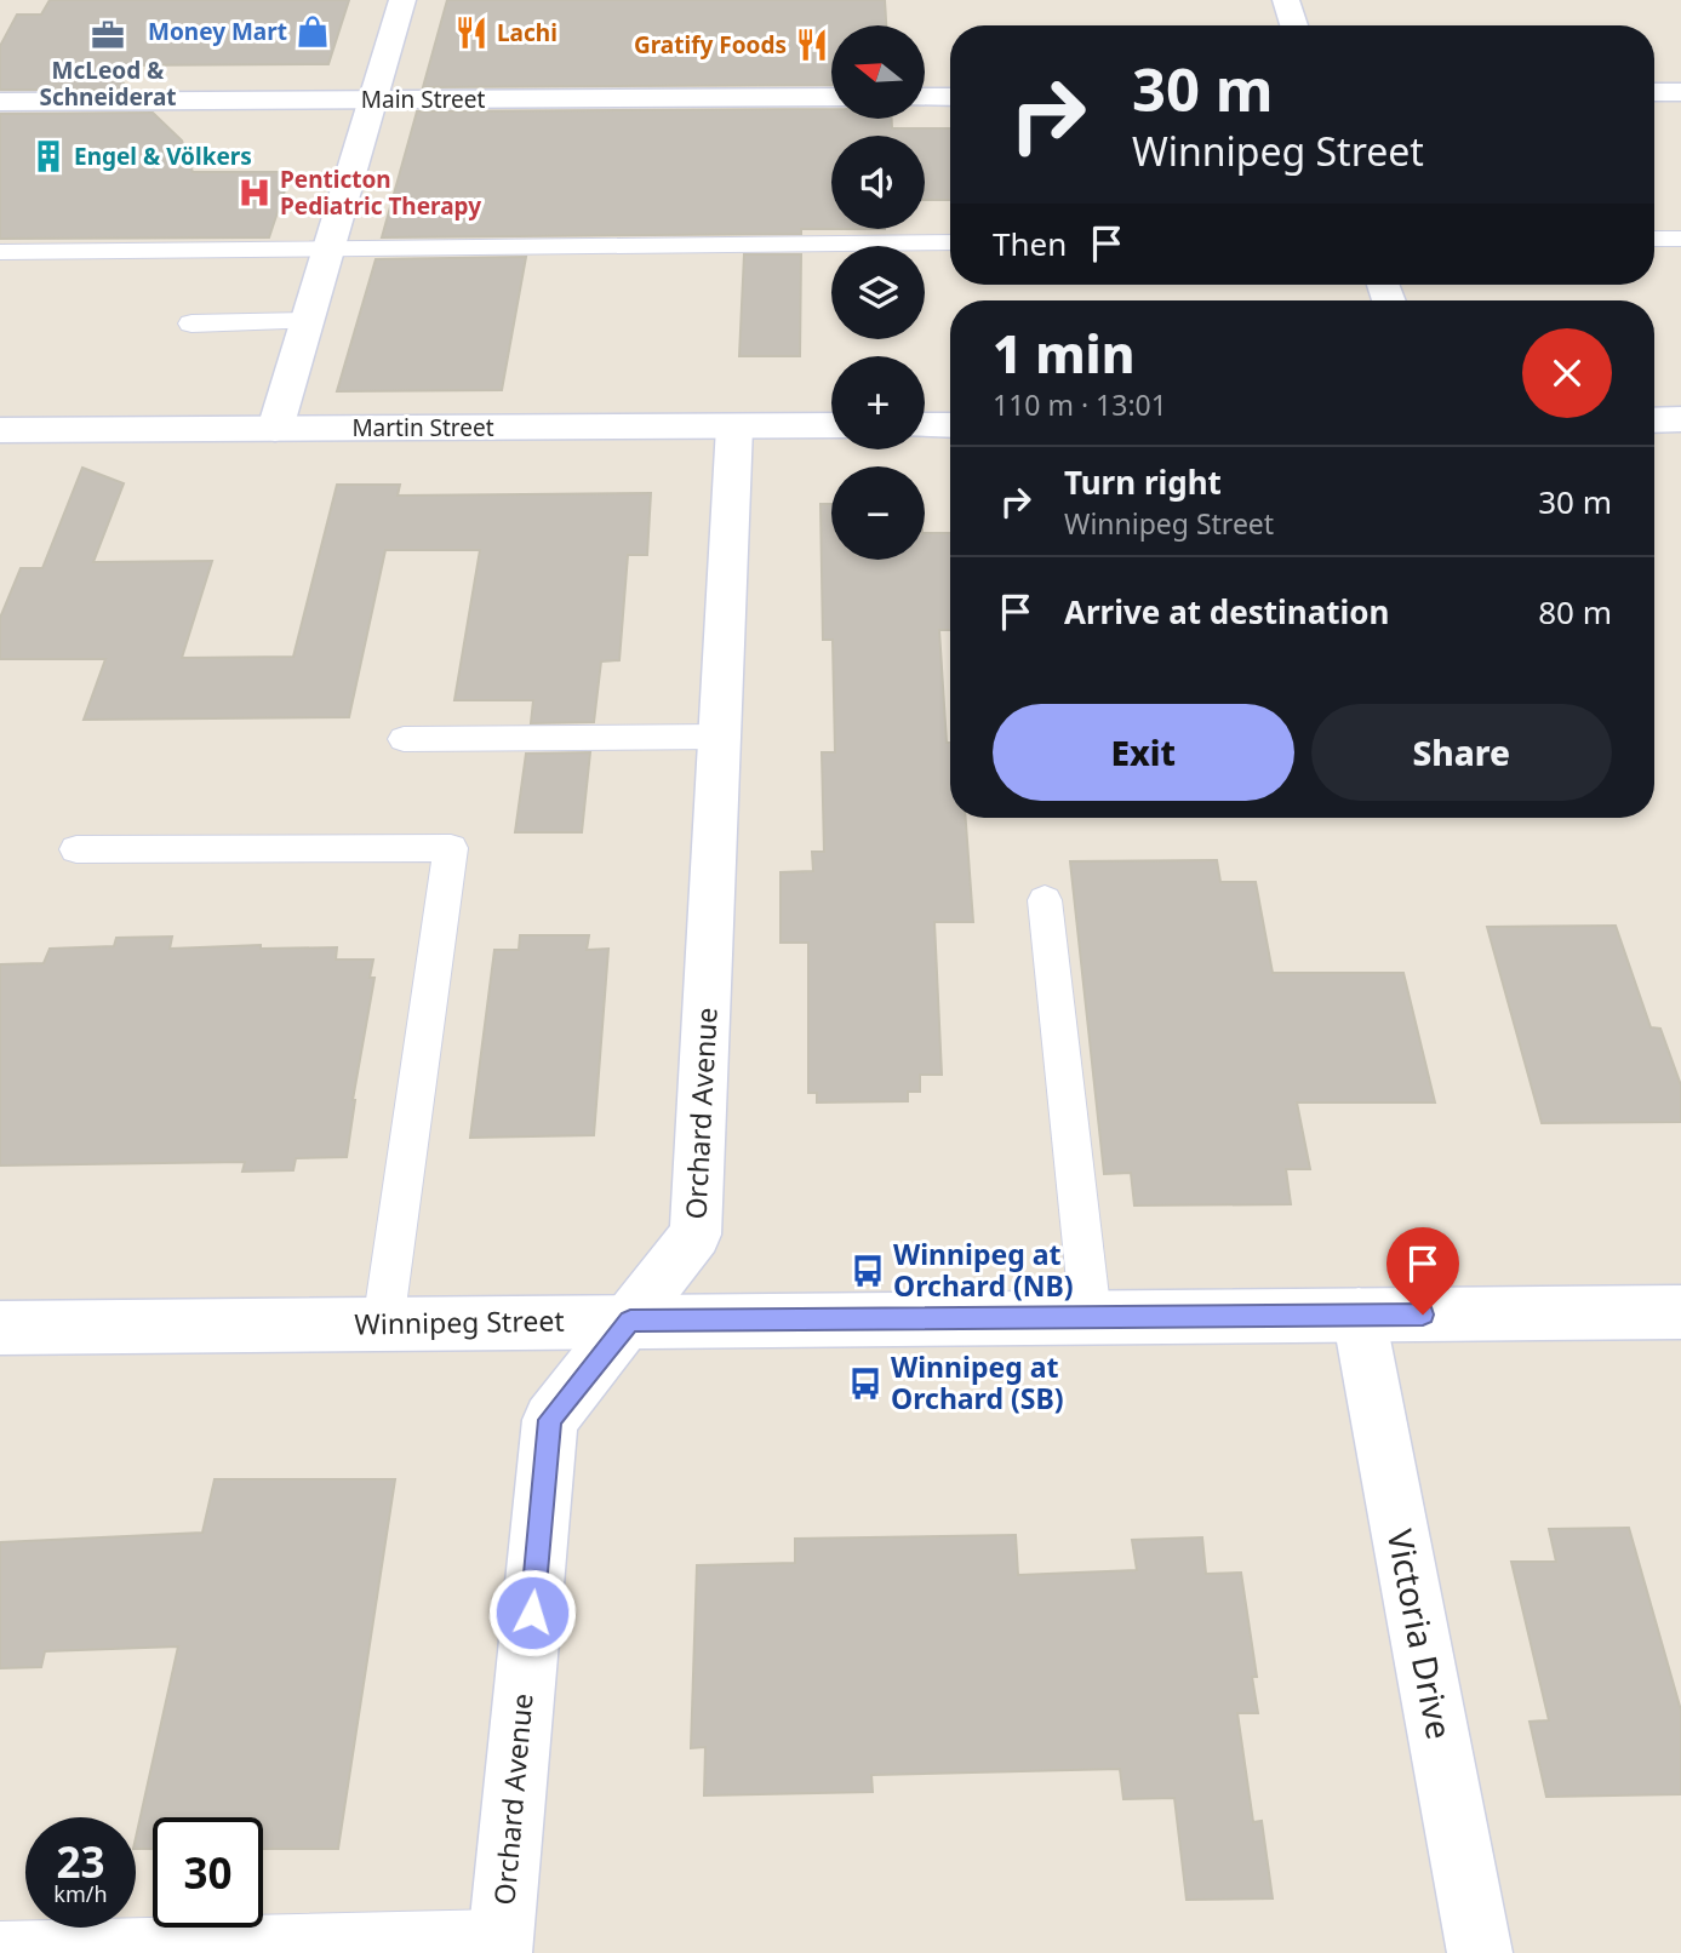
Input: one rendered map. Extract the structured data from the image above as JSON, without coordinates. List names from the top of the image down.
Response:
{
  "streets": {
    "street": [
      "Main Street",
      "Martin Street",
      "Orchard Avenue",
      "Winnipeg Street",
      "Victoria Drive"
    ]
  },
  "crossings": [
    ["Martin Street", "Orchard Avenue"],
    ["Orchard Avenue", "Winnipeg Street"],
    ["Winnipeg Street", "Victoria Drive"]
  ],
  "places": {
    "shop": ["Money Mart"],
    "restaurant": ["Lachi", "Gratify Foods"],
    "office": ["McLeod & Schneiderat"],
    "building": ["Engel & Völkers"],
    "hospital": ["Penticton Pediatric Therapy"],
    "bus stop": ["Winnipeg at Orchard (NB)", "Winnipeg at Orchard (SB)"]
  },
  "north": "left",
  "page": {
    "map_buttons": ["+", "−"],
    "turn": ["30 m", "Winnipeg Street"],
    "then": "Then",
    "heading": ["1 min", "110 m · 13:01"],
    "list": [
      {
        "name": "Turn right",
        "note": "Winnipeg Street",
        "value": "30 m"
      },
      {
        "name": "Arrive at destination",
        "value": "80 m"
      }
    ],
    "buttons": ["Exit", "Share"],
    "speed": "23 km/h",
    "limit": "30"
  }
}
